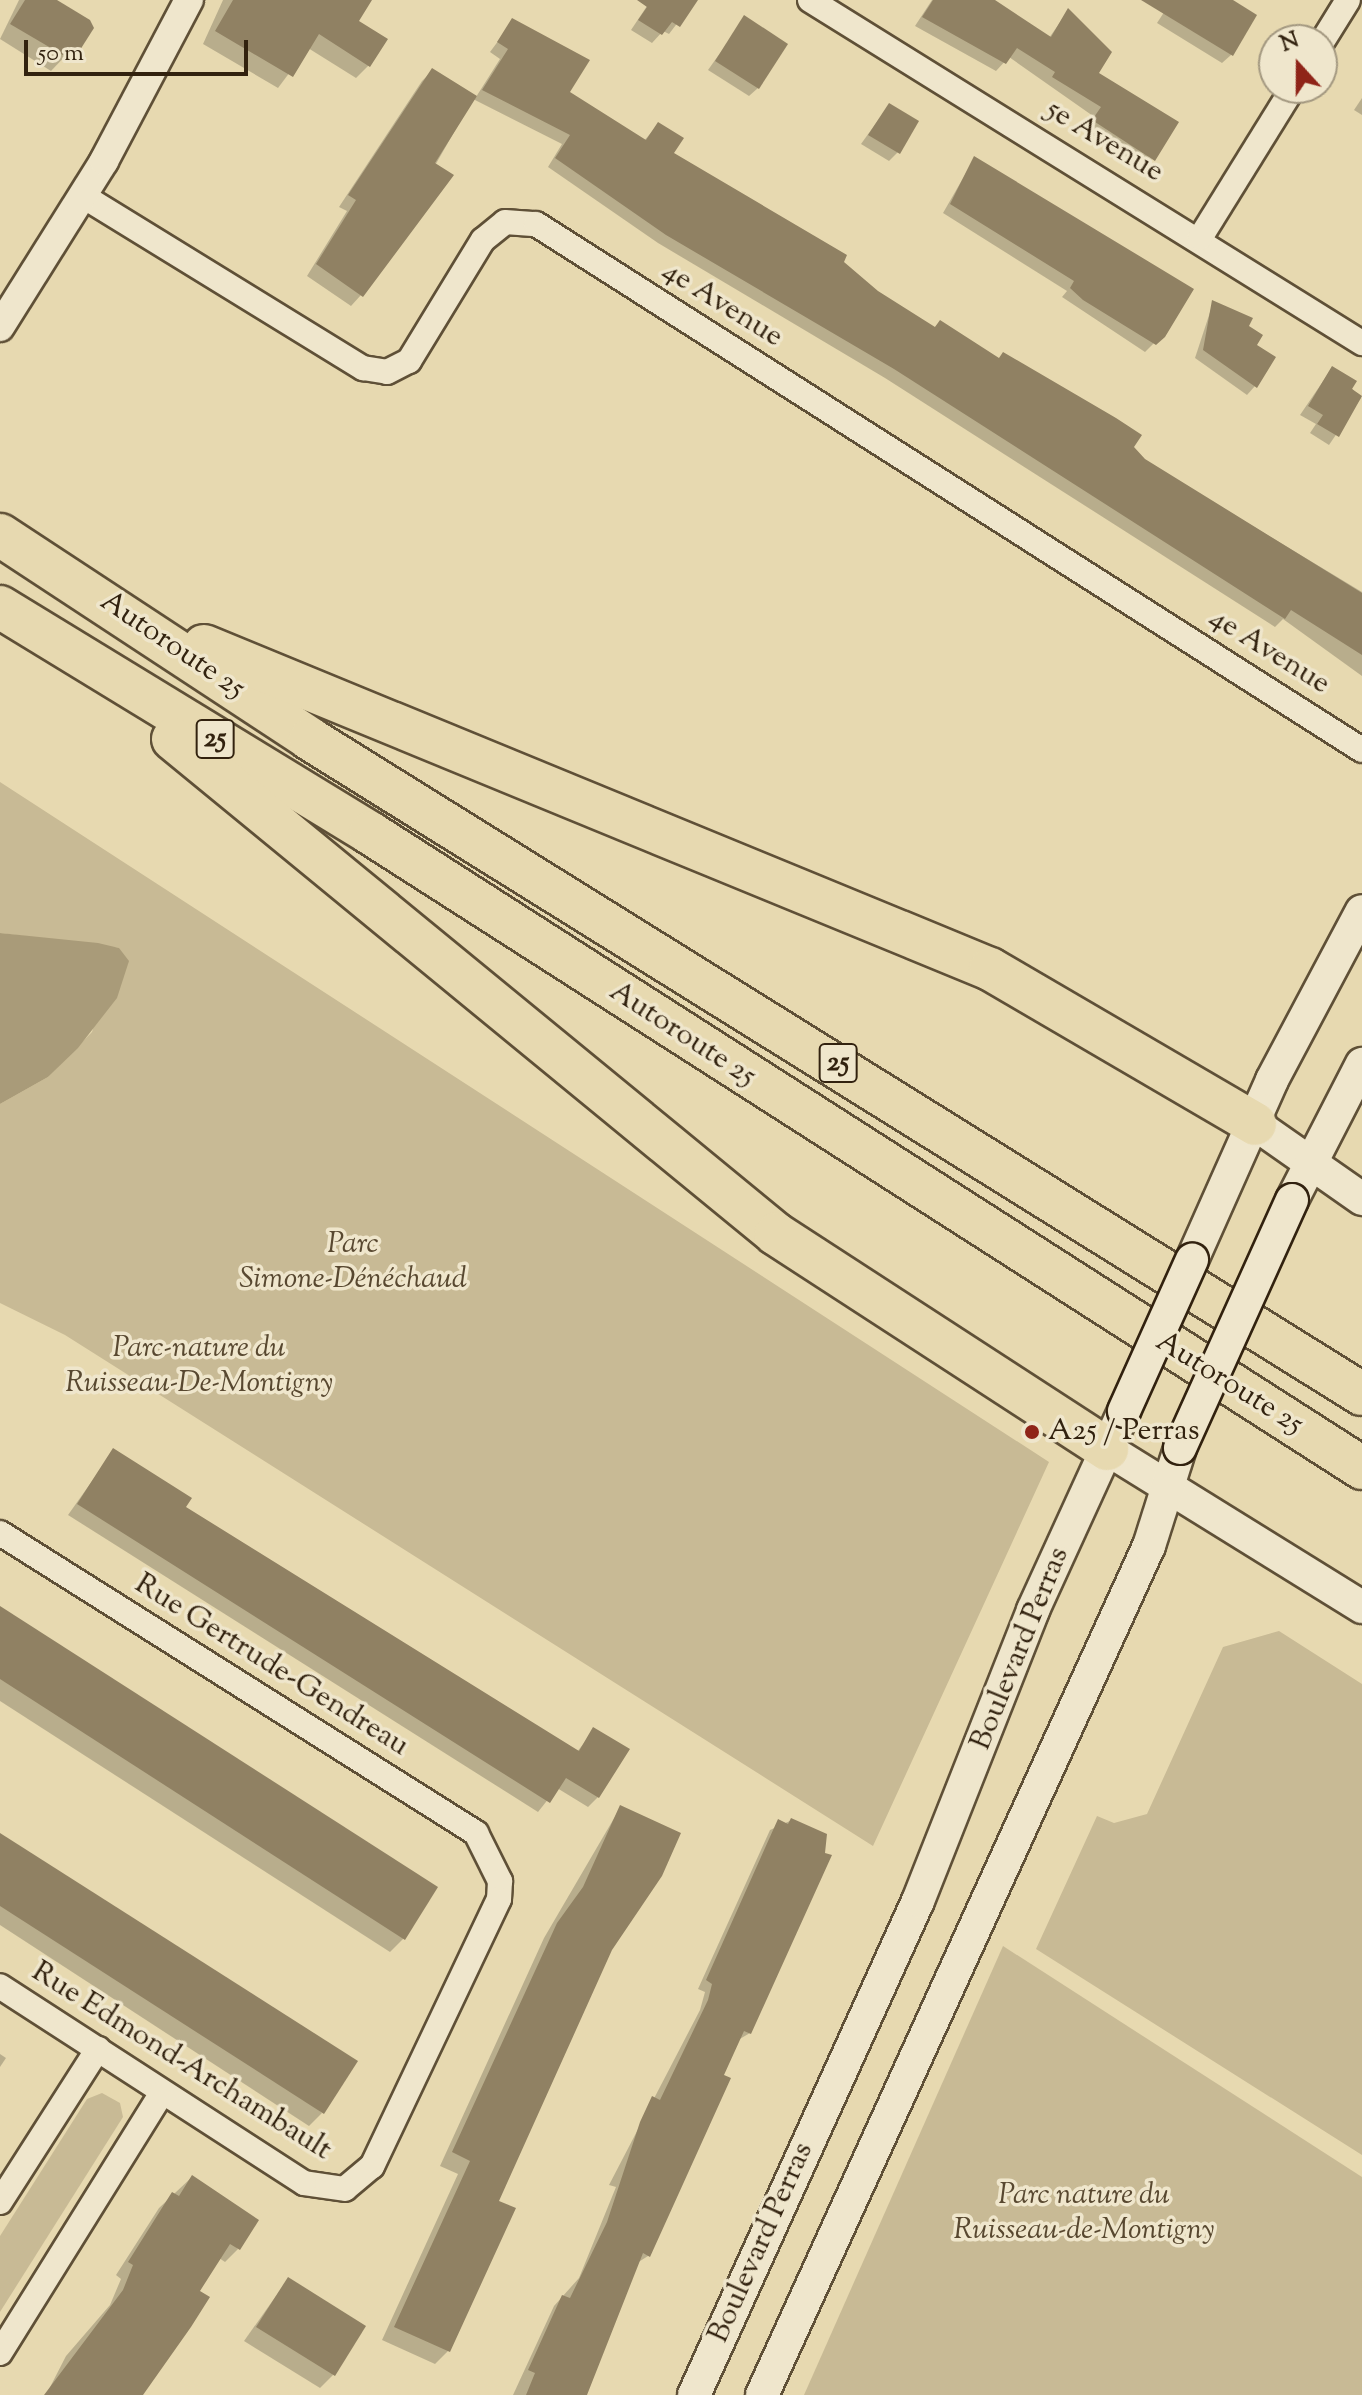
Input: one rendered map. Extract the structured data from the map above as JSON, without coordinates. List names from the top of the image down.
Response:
{
  "streets": {
    "highway": ["Autoroute 25", "25"],
    "main road": ["Boulevard Perras"],
    "street": [
      "5e Avenue",
      "4e Avenue",
      "Rue Gertrude-Gendreau",
      "Rue Edmond-Archambault"
    ]
  },
  "crossings": [
    ["Rue Gertrude-Gendreau", "Rue Edmond-Archambault"]
  ],
  "parks": ["Parc Simone-Dénéchaud", "Parc-nature du Ruisseau-De-Montigny", "Parc nature du Ruisseau-de-Montigny"],
  "places": ["A25 / Perras"],
  "scale_bar": "50 m",
  "north": "top"
}
